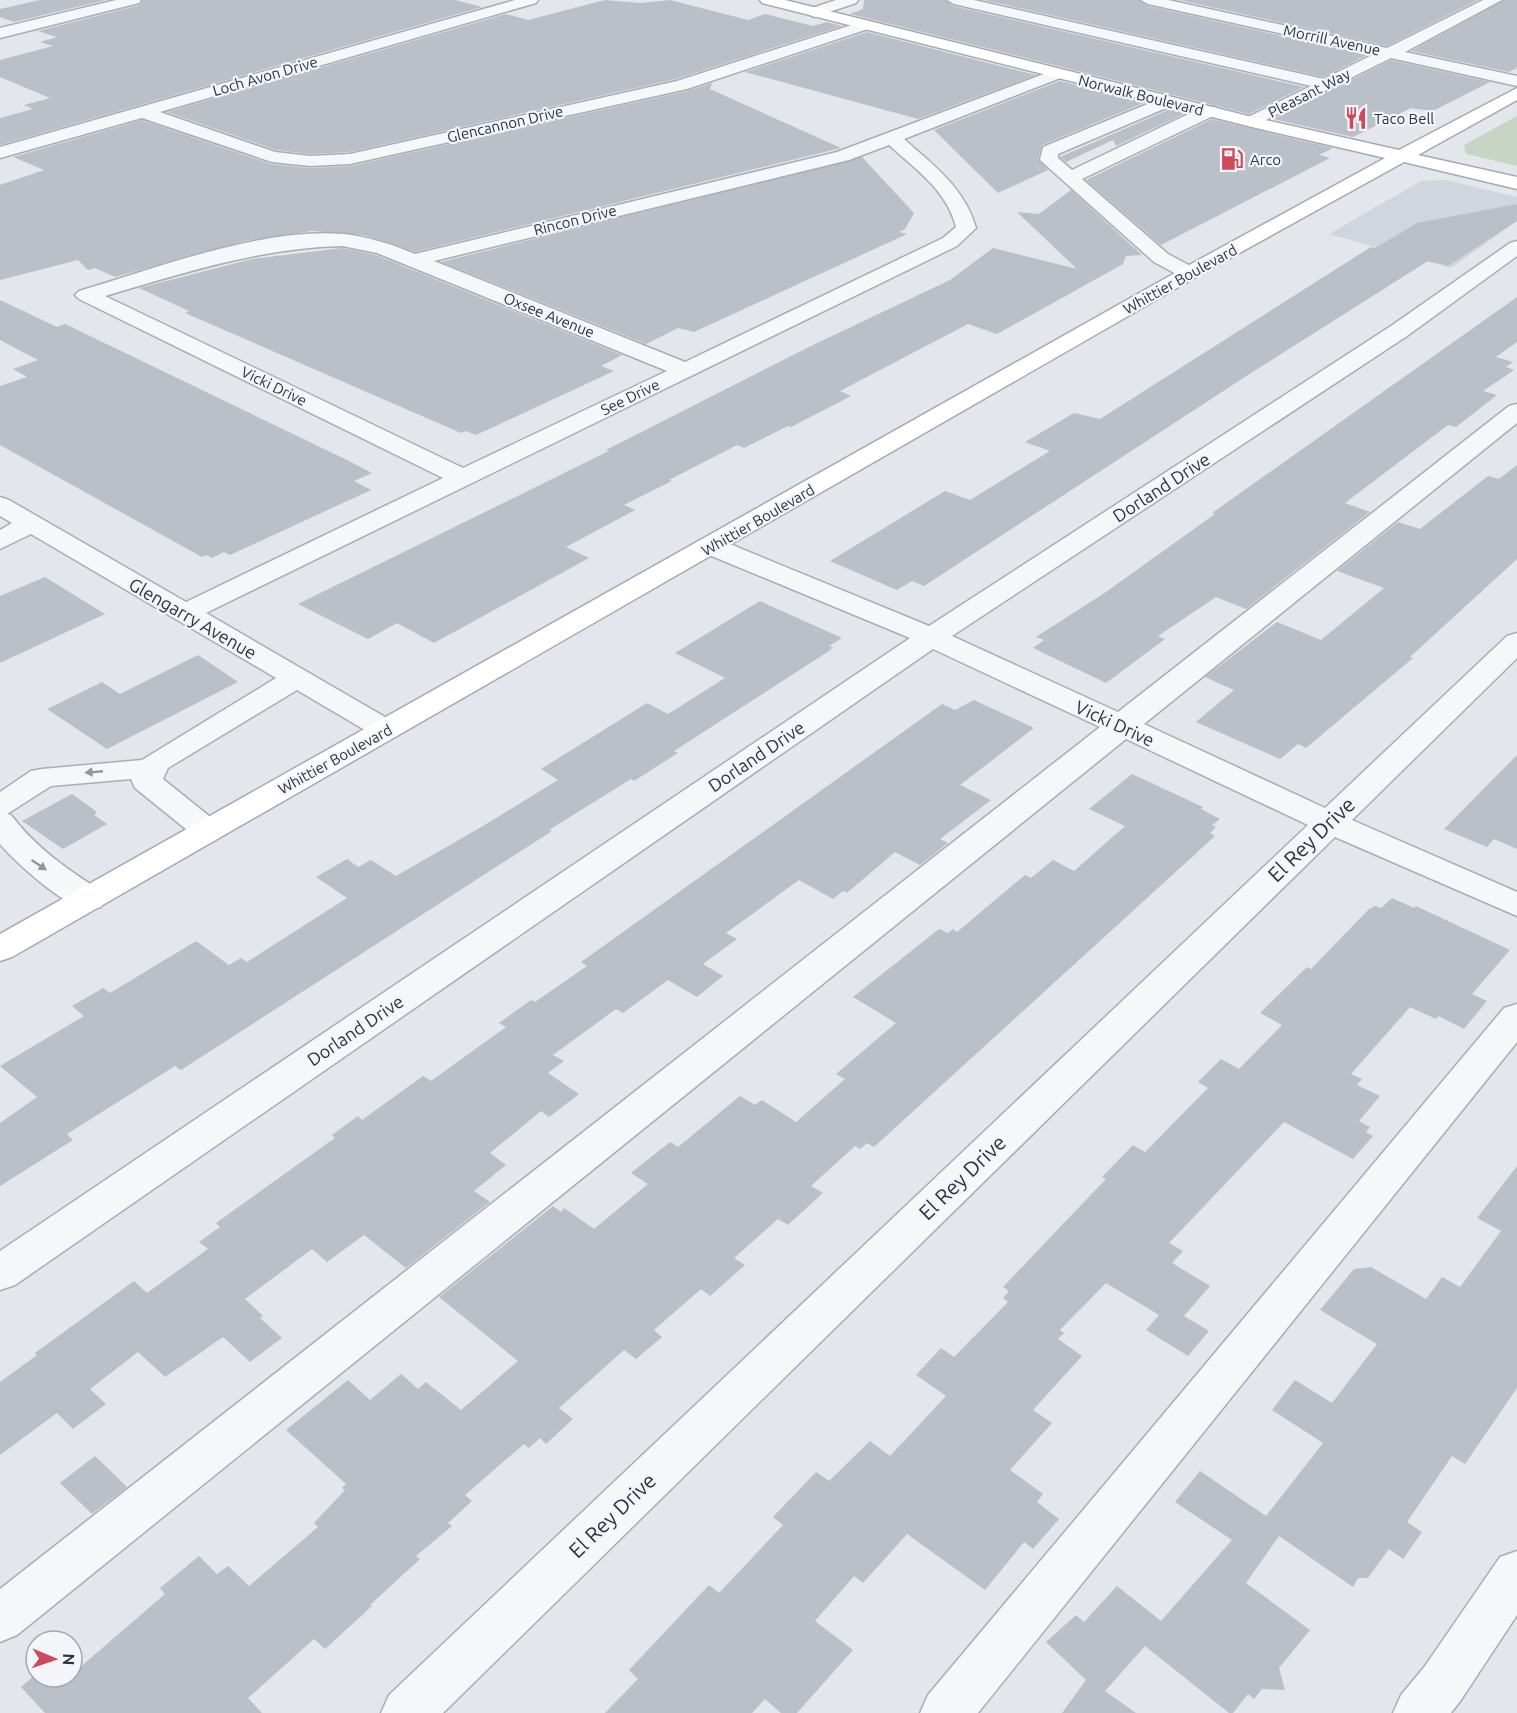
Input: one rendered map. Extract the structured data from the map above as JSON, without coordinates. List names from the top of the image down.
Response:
{
  "streets": {
    "main road": ["Norwalk Boulevard", "Whittier Boulevard"],
    "street": [
      "Morrill Avenue",
      "Loch Avon Drive",
      "Pleasant Way",
      "Glencannon Drive",
      "Rincon Drive",
      "Oxsee Avenue",
      "Vicki Drive",
      "See Drive",
      "Dorland Drive",
      "Glengarry Avenue",
      "El Rey Drive"
    ]
  },
  "crossings": [
    ["Morrill Avenue", "Pleasant Way"],
    ["Loch Avon Drive", "Glencannon Drive"],
    ["Pleasant Way", "Norwalk Boulevard"],
    ["Norwalk Boulevard", "Glencannon Drive"],
    ["Norwalk Boulevard", "Rincon Drive"],
    ["Norwalk Boulevard", "Whittier Boulevard"],
    ["Rincon Drive", "Oxsee Avenue"],
    ["Rincon Drive", "Vicki Drive"],
    ["Rincon Drive", "See Drive"],
    ["Whittier Boulevard", "Vicki Drive"],
    ["Whittier Boulevard", "Glengarry Avenue"],
    ["Oxsee Avenue", "Vicki Drive"],
    ["Oxsee Avenue", "See Drive"],
    ["Vicki Drive", "See Drive"],
    ["Vicki Drive", "Dorland Drive"],
    ["Vicki Drive", "El Rey Drive"],
    ["See Drive", "Glengarry Avenue"]
  ],
  "places": {
    "restaurant": ["Taco Bell"],
    "fuel station": ["Arco"]
  },
  "north": "right"
}
